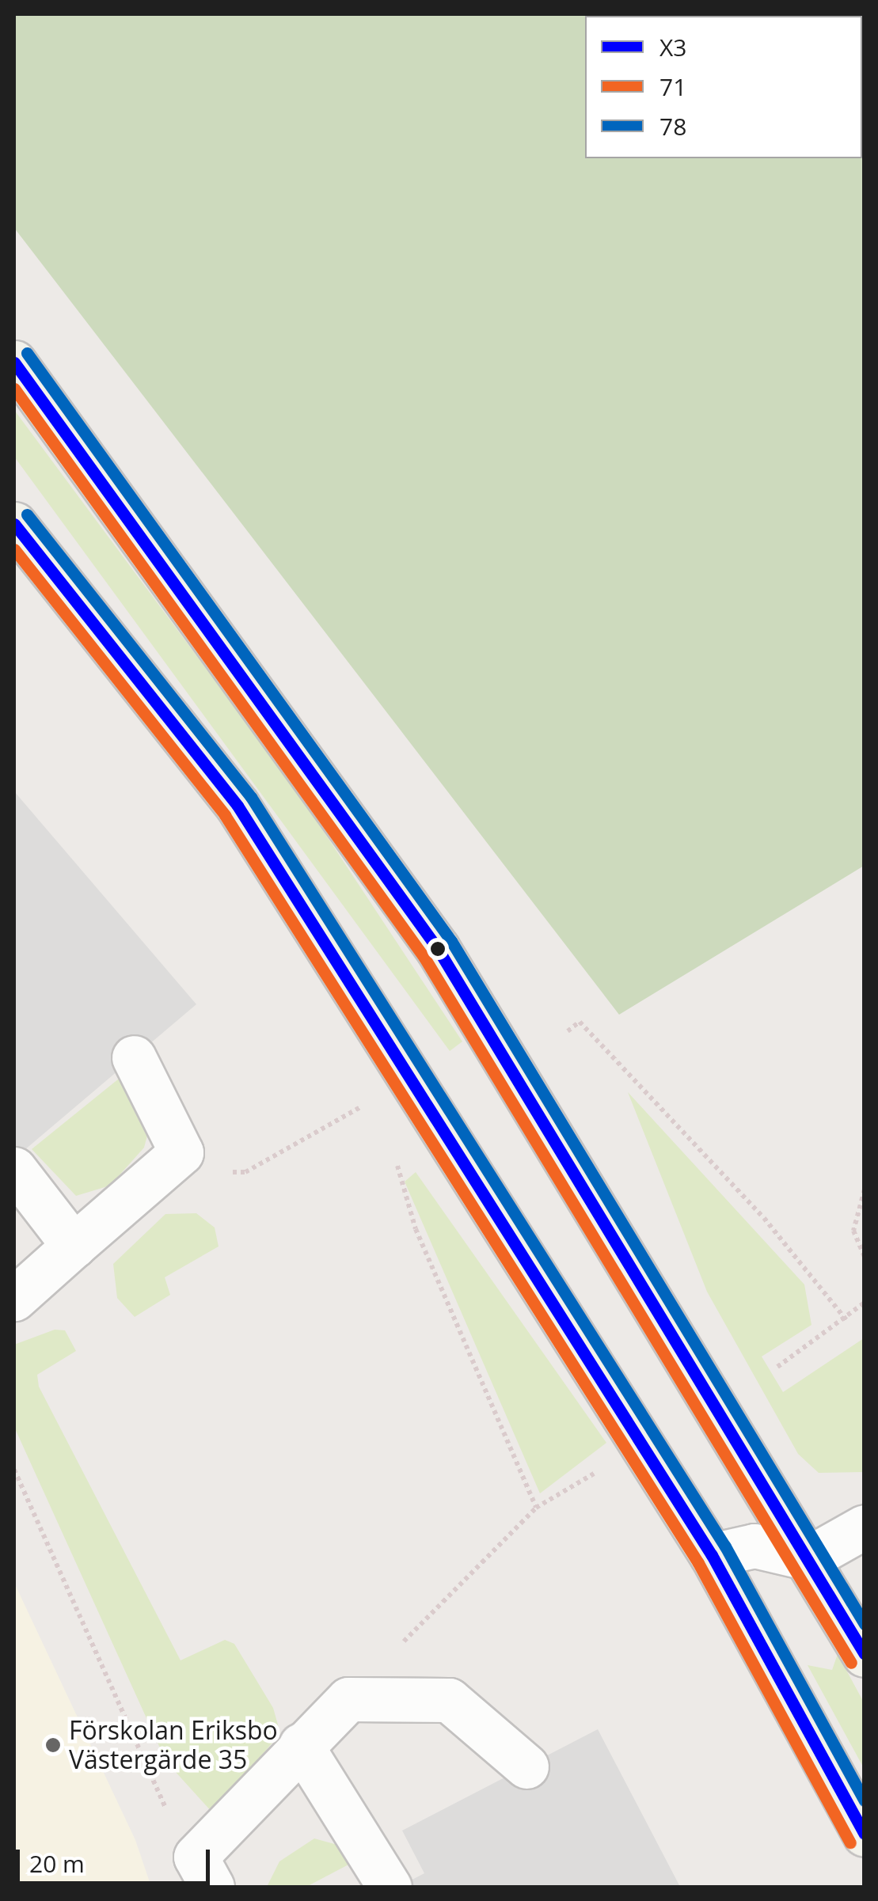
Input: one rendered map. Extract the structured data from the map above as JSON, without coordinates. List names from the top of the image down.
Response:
{
  "places": ["Förskolan Eriksbo Västergärde 35"],
  "lines": ["transit line 78", "transit line X3", "transit line 71"],
  "legend": ["X3", "71", "78"],
  "scale_bar": "20 m"
}
